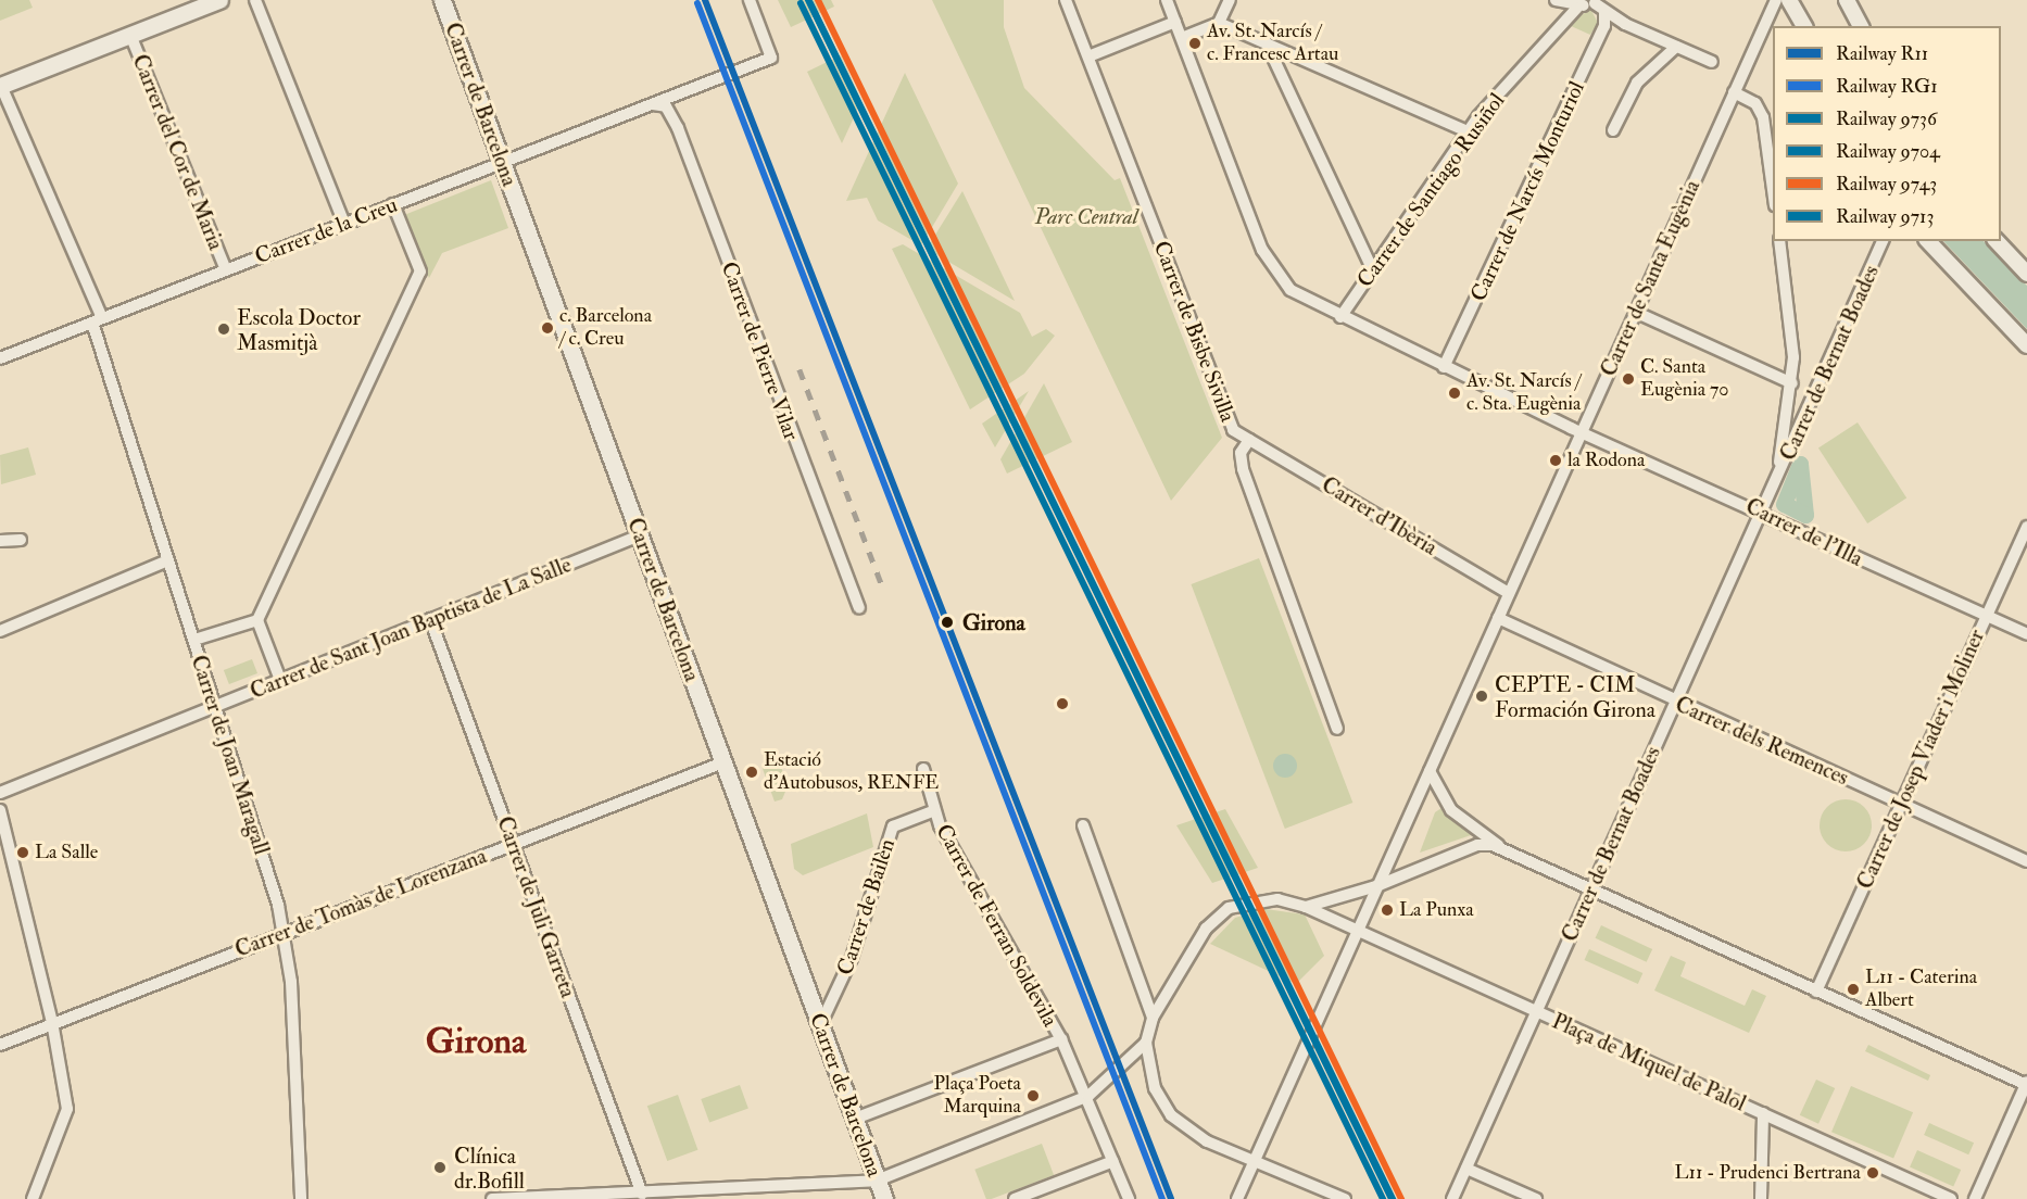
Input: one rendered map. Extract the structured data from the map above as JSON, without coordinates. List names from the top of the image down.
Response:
{
  "streets": {
    "main road": ["Carrer de Barcelona"],
    "street": [
      "Carrer del Cor de Maria",
      "Carrer de Santiago Rusiñol",
      "Carrer de Narcís Monturiol",
      "Carrer de la Creu",
      "Carrer de Santa Eugènia",
      "Carrer de Bisbe Sivilla",
      "Carrer de Pierre Vilar",
      "Carrer de Bernat Boades",
      "Carrer d'Ibèria",
      "Carrer de l'Illa",
      "Carrer de Sant Joan Baptista de La Salle",
      "Carrer dels Remences",
      "Carrer de Joan Maragall",
      "Carrer de Josep Viader i Moliner",
      "Carrer de Tomàs de Lorenzana",
      "Carrer de Juli Garreta",
      "Carrer de Bailèn",
      "Carrer de Ferran Soldevila",
      "Plaça de Miquel de Palol"
    ]
  },
  "crossings": [
    ["Carrer de Barcelona", "Carrer de la Creu"],
    ["Carrer de Barcelona", "Carrer de Sant Joan Baptista de La Salle"],
    ["Carrer de Barcelona", "Carrer de Tomàs de Lorenzana"],
    ["Carrer de Barcelona", "Carrer de Bailèn"],
    ["Carrer del Cor de Maria", "Carrer de la Creu"],
    ["Carrer de Santiago Rusiñol", "Carrer de l'Illa"],
    ["Carrer de Narcís Monturiol", "Carrer de l'Illa"],
    ["Carrer de la Creu", "Carrer de Pierre Vilar"],
    ["Carrer de la Creu", "Carrer de Joan Maragall"],
    ["Carrer de Santa Eugènia", "Carrer d'Ibèria"],
    ["Carrer de Santa Eugènia", "Carrer de l'Illa"],
    ["Carrer de Santa Eugènia", "Carrer dels Remences"],
    ["Carrer de Santa Eugènia", "Plaça de Miquel de Palol"],
    ["Carrer de Bisbe Sivilla", "Carrer d'Ibèria"],
    ["Carrer de Bernat Boades", "Carrer de l'Illa"],
    ["Carrer de Bernat Boades", "Carrer dels Remences"],
    ["Carrer de Bernat Boades", "Plaça de Miquel de Palol"],
    ["Carrer de l'Illa", "Carrer de Josep Viader i Moliner"],
    ["Carrer de Sant Joan Baptista de La Salle", "Carrer de Joan Maragall"],
    ["Carrer de Sant Joan Baptista de La Salle", "Carrer de Juli Garreta"],
    ["Carrer dels Remences", "Carrer de Josep Viader i Moliner"],
    ["Carrer de Joan Maragall", "Carrer de Tomàs de Lorenzana"],
    ["Carrer de Tomàs de Lorenzana", "Carrer de Juli Garreta"],
    ["Carrer de Bailèn", "Carrer de Ferran Soldevila"]
  ],
  "districts": ["Girona"],
  "parks": ["Parc Central"],
  "places": [
    "Av. St. Narcís / c. Francesc Artau",
    "c. Barcelona / c. Creu",
    "Escola Doctor Masmitjà",
    "C. Santa Eugènia 70",
    "Av. St. Narcís / c. Sta. Eugènia",
    "la Rodona",
    "Girona",
    "CEPTE - CIM Formación Girona",
    "Estació d'Autobusos, RENFE",
    "La Salle",
    "La Punxa",
    "L11 - Caterina Albert",
    "Plaça Poeta Marquina",
    "Clínica dr.Bofill",
    "L11 - Prudenci Bertrana"
  ],
  "lines": [
    "rail line R11",
    "rail line 9736",
    "rail line 9743",
    "rail line RG1",
    "rail line 9704",
    "rail line 9713"
  ],
  "legend": [
    "Railway R11",
    "Railway RG1",
    "Railway 9736",
    "Railway 9704",
    "Railway 9743",
    "Railway 9713"
  ]
}
